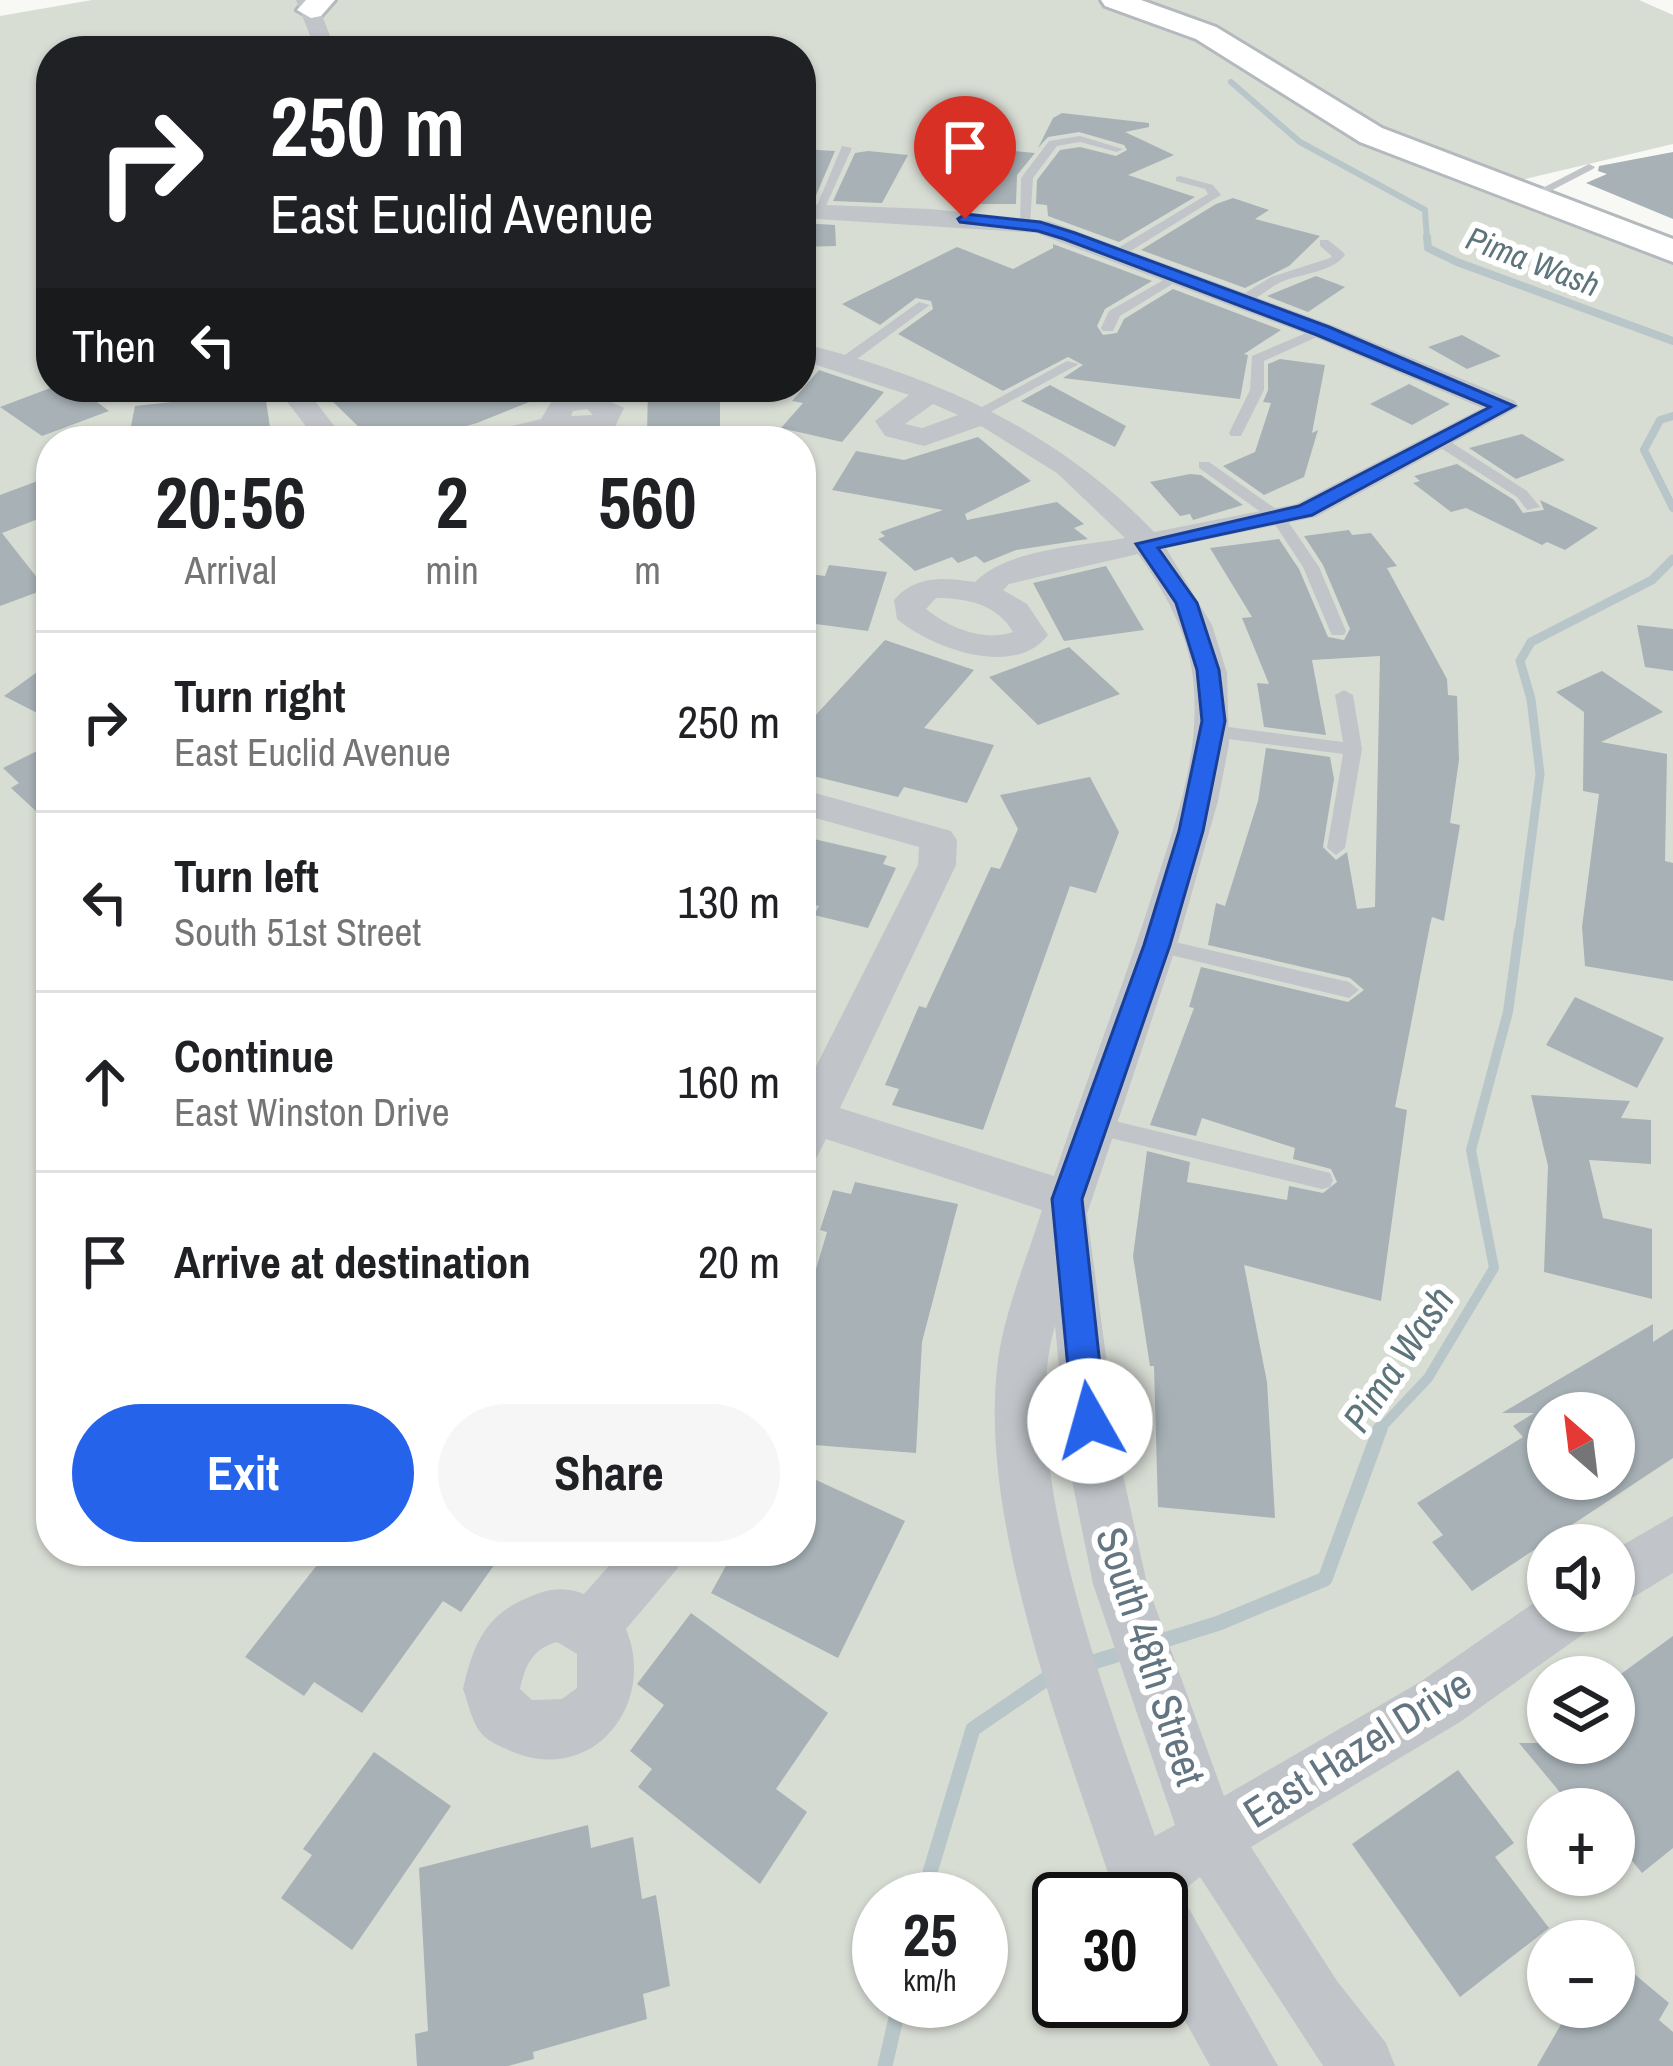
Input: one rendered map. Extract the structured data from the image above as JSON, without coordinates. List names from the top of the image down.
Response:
{
  "streets": {
    "street": ["South 48th Street", "East Hazel Drive"]
  },
  "crossings": [
    ["South 48th Street", "East Hazel Drive"]
  ],
  "water": ["Pima Wash"],
  "north": "top left",
  "page": {
    "turn": ["250 m", "East Euclid Avenue"],
    "then": "Then",
    "eta": [
      "20:56",
      "Arrival",
      "2",
      "min",
      "560",
      "m"
    ],
    "list": [
      {
        "name": "Turn right",
        "note": "East Euclid Avenue",
        "value": "250 m"
      },
      {
        "name": "Turn left",
        "note": "South 51st Street",
        "value": "130 m"
      },
      {
        "name": "Continue",
        "note": "East Winston Drive",
        "value": "160 m"
      },
      {
        "name": "Arrive at destination",
        "value": "20 m"
      }
    ],
    "buttons": ["Exit", "Share"],
    "map_buttons": ["+", "−"],
    "speed": "25 km/h",
    "limit": "30"
  }
}
